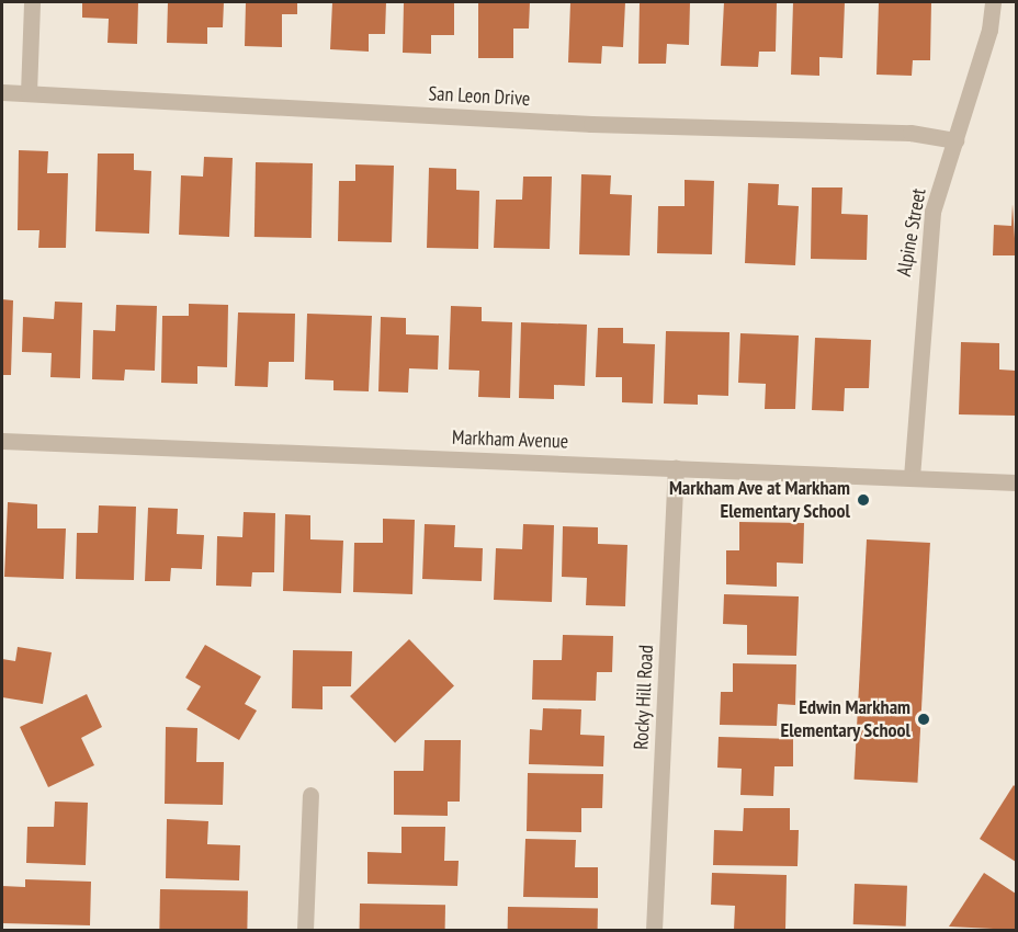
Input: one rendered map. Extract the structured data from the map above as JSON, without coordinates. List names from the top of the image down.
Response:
{
  "streets": {
    "street": [
      "San Leon Drive",
      "Alpine Street",
      "Markham Avenue",
      "Rocky Hill Road"
    ]
  },
  "crossings": [
    ["San Leon Drive", "Alpine Street"],
    ["Alpine Street", "Markham Avenue"],
    ["Markham Avenue", "Rocky Hill Road"]
  ],
  "places": ["Markham Ave at Markham Elementary School", "Edwin Markham Elementary School"]
}
